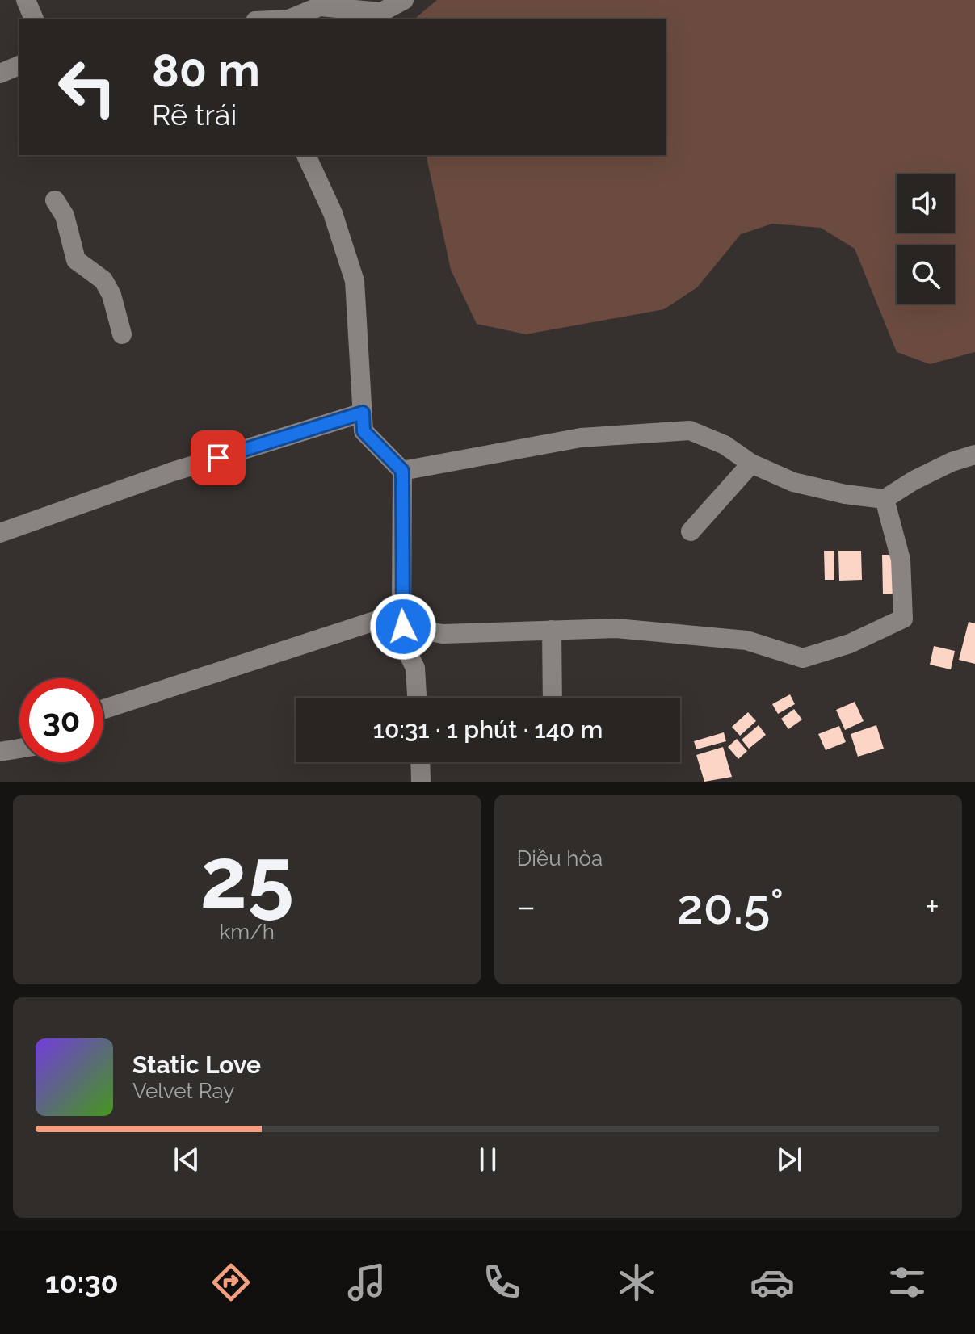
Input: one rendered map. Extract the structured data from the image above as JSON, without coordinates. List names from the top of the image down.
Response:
{
  "page": {
    "turn": ["80 m", "Rẽ trái"],
    "limit": "30",
    "trip": "10:31 · 1 phút · 140 m",
    "tile": [
      ["25", "km/h"],
      "Điều hòa"
    ],
    "heat": ["−", "20.5°", "+"],
    "song": ["Static Love", "Velvet Ray"],
    "tabs": "10:30"
  }
}
